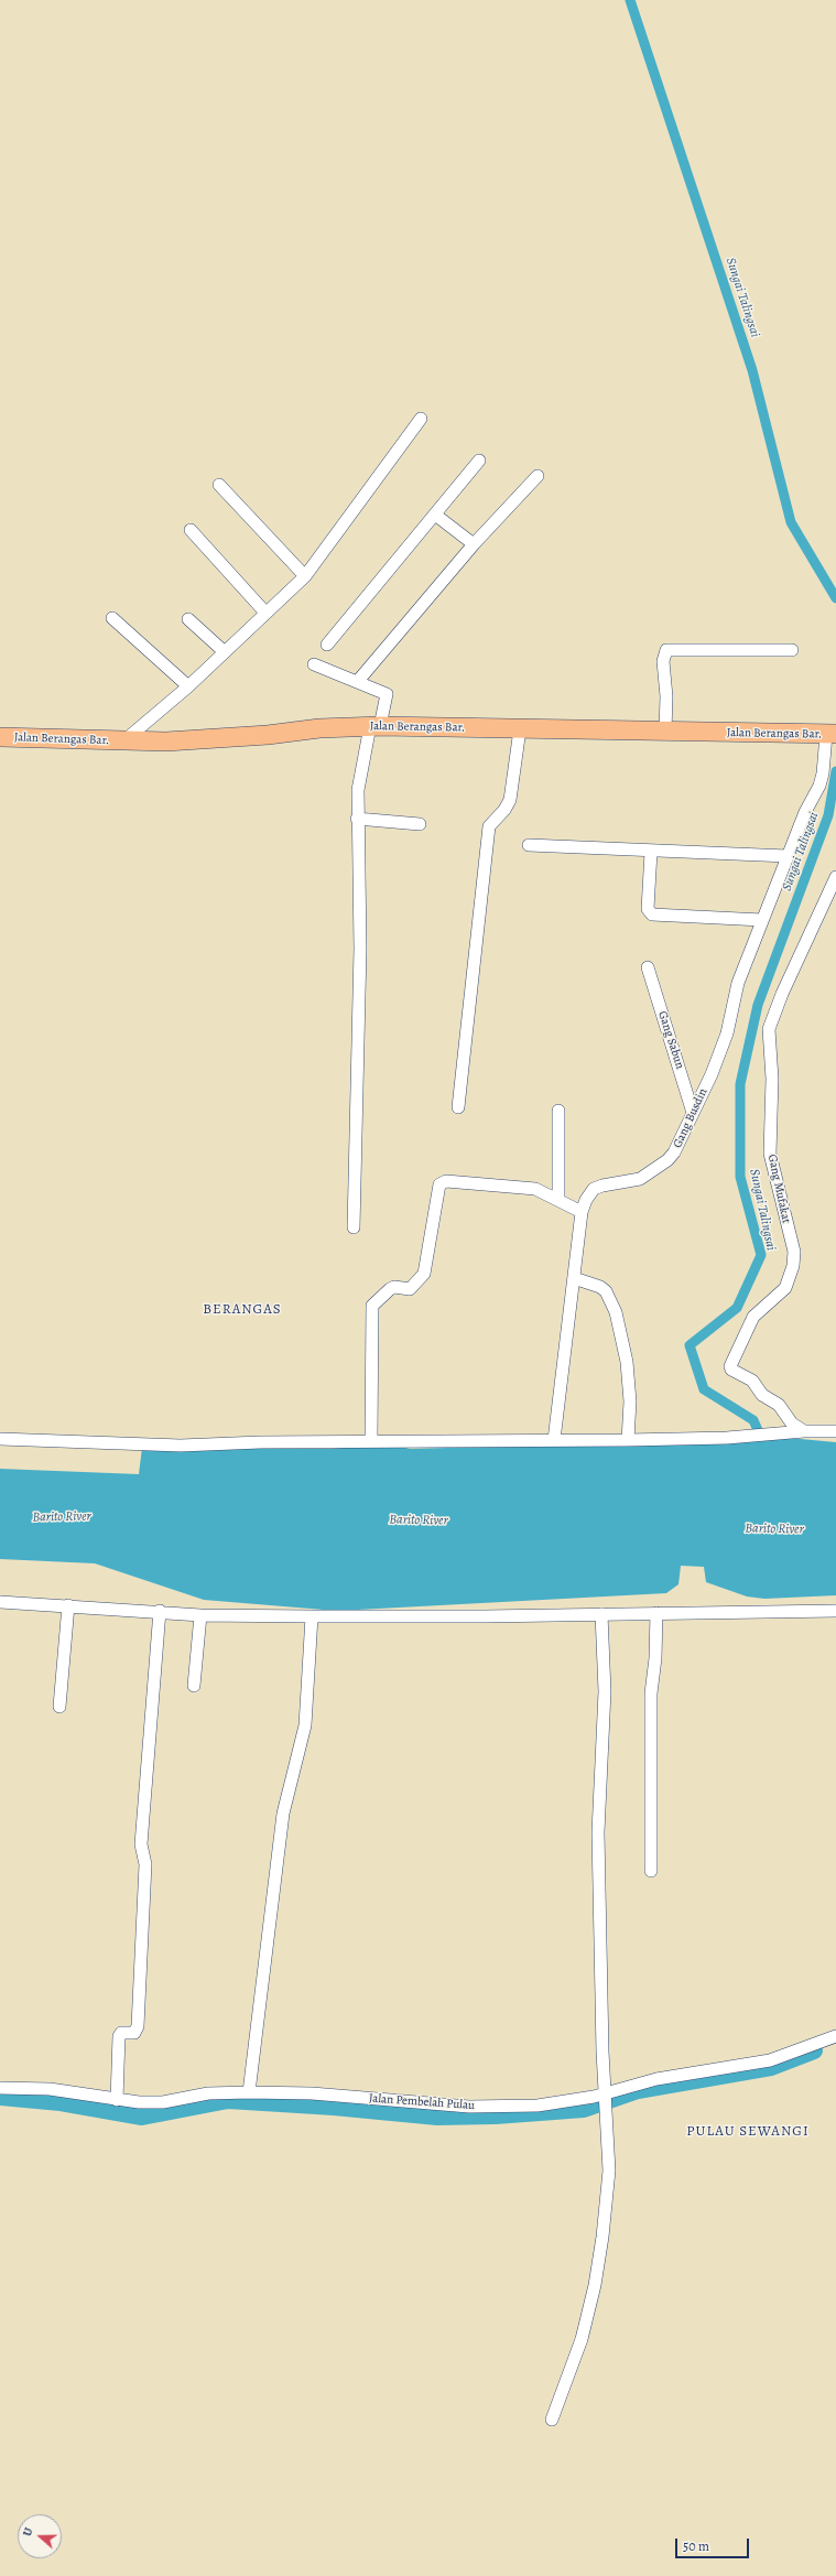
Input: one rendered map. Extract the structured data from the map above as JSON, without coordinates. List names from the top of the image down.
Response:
{
  "streets": {
    "main road": ["Jalan Berangas Bar."],
    "street": [
      "Gang Sabun",
      "Gang Busdin",
      "Gang Mufakat",
      "Jalan Pembelah Pulau"
    ]
  },
  "crossings": [
    ["Jalan Berangas Bar.", "Gang Busdin"],
    ["Gang Sabun", "Gang Busdin"]
  ],
  "districts": ["BERANGAS", "PULAU SEWANGI"],
  "water": ["Sungai Talingsai", "Barito River"],
  "scale_bar": "50 m",
  "north": "left"
}
